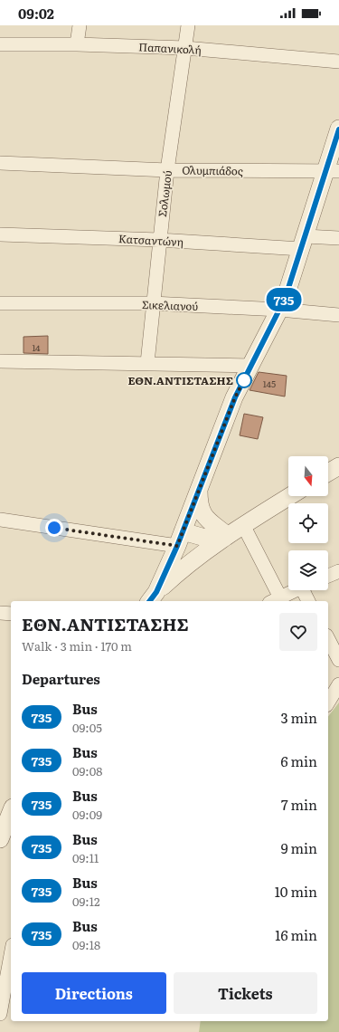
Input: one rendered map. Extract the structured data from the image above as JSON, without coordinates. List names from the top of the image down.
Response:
{
  "streets": {
    "street": [
      "Παπανικολή",
      "Ολυμπιάδος",
      "Σολωμού",
      "Κατσαντώνη",
      "Σικελιανού"
    ]
  },
  "crossings": [
    ["Παπανικολή", "Σολωμού"],
    ["Ολυμπιάδος", "Σολωμού"],
    ["Σολωμού", "Κατσαντώνη"],
    ["Σολωμού", "Σικελιανού"]
  ],
  "places": ["ΕΘΝ.ΑΝΤΙΣΤΑΣΗΣ"],
  "lines": ["bus line 735"],
  "house_numbers": ["14", "145"],
  "north": "bottom",
  "page": {
    "status": "09:02",
    "on_map": "735",
    "heading": [
      ["ΕΘΝ.ΑΝΤΙΣΤΑΣΗΣ", "Walk · 3 min · 170 m"],
      "Departures"
    ],
    "list": [
      {
        "mark": "735",
        "name": "Bus",
        "note": "09:05",
        "value": "3 min"
      },
      {
        "mark": "735",
        "name": "Bus",
        "note": "09:08",
        "value": "6 min"
      },
      {
        "mark": "735",
        "name": "Bus",
        "note": "09:09",
        "value": "7 min"
      },
      {
        "mark": "735",
        "name": "Bus",
        "note": "09:11",
        "value": "9 min"
      },
      {
        "mark": "735",
        "name": "Bus",
        "note": "09:12",
        "value": "10 min"
      },
      {
        "mark": "735",
        "name": "Bus",
        "note": "09:18",
        "value": "16 min"
      }
    ],
    "buttons": ["Directions", "Tickets"]
  }
}
